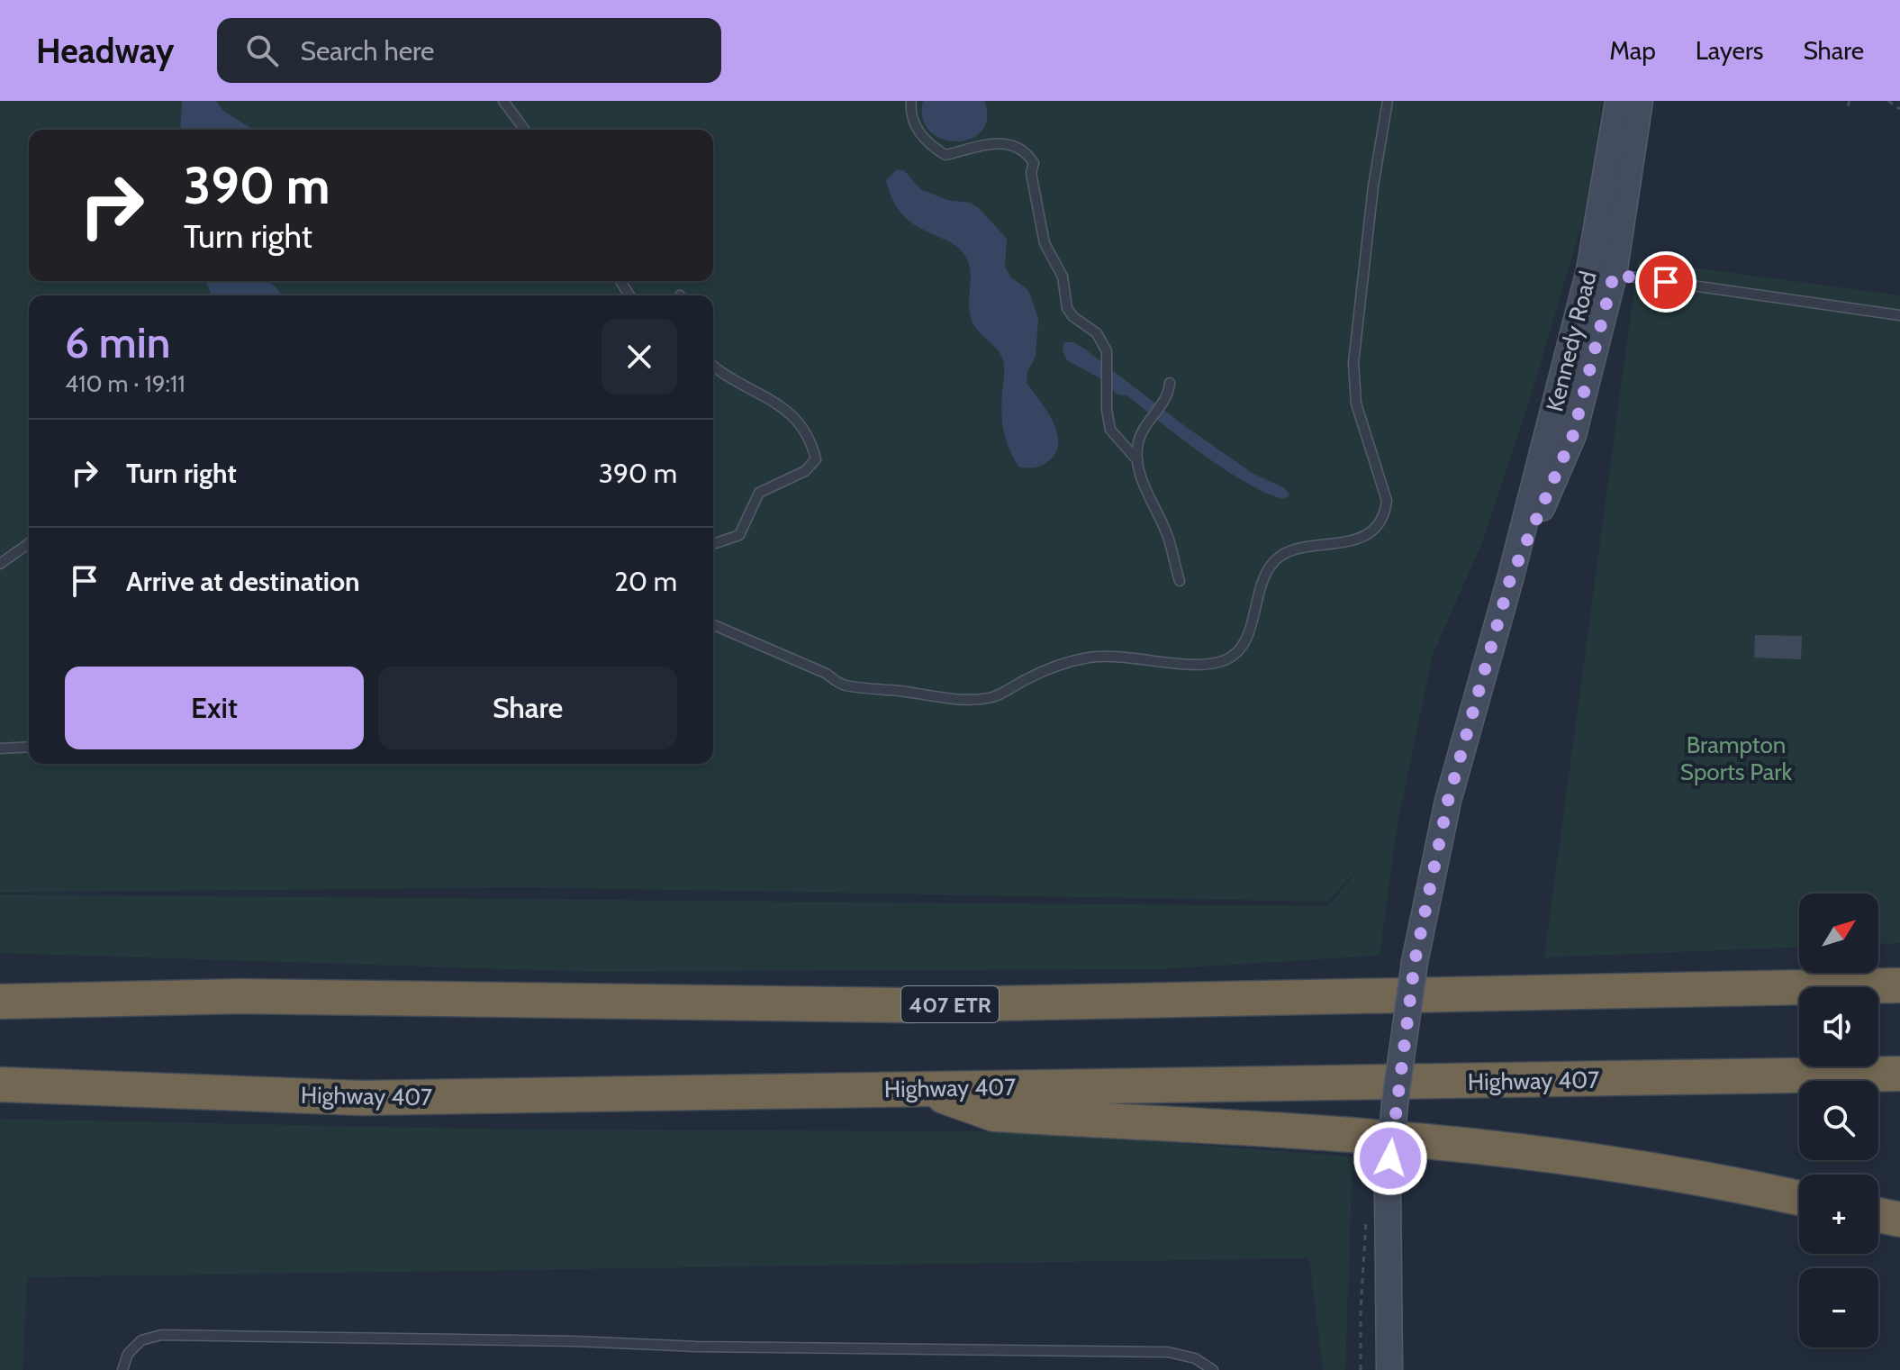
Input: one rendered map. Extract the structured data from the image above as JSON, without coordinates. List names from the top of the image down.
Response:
{
  "streets": {
    "highway": ["407 ETR", "Highway 407"],
    "main road": ["Kennedy Road"]
  },
  "parks": ["Brampton Sports Park"],
  "north": "top right",
  "page": {
    "header": "Headway",
    "search": "Search here",
    "nav": ["Map", "Layers", "Share"],
    "turn": ["390 m", "Turn right"],
    "heading": ["6 min", "410 m · 19:11"],
    "list": [
      {
        "name": "Turn right",
        "value": "390 m"
      },
      {
        "name": "Arrive at destination",
        "value": "20 m"
      }
    ],
    "buttons": ["Exit", "Share"],
    "map_buttons": ["+", "−"]
  }
}
